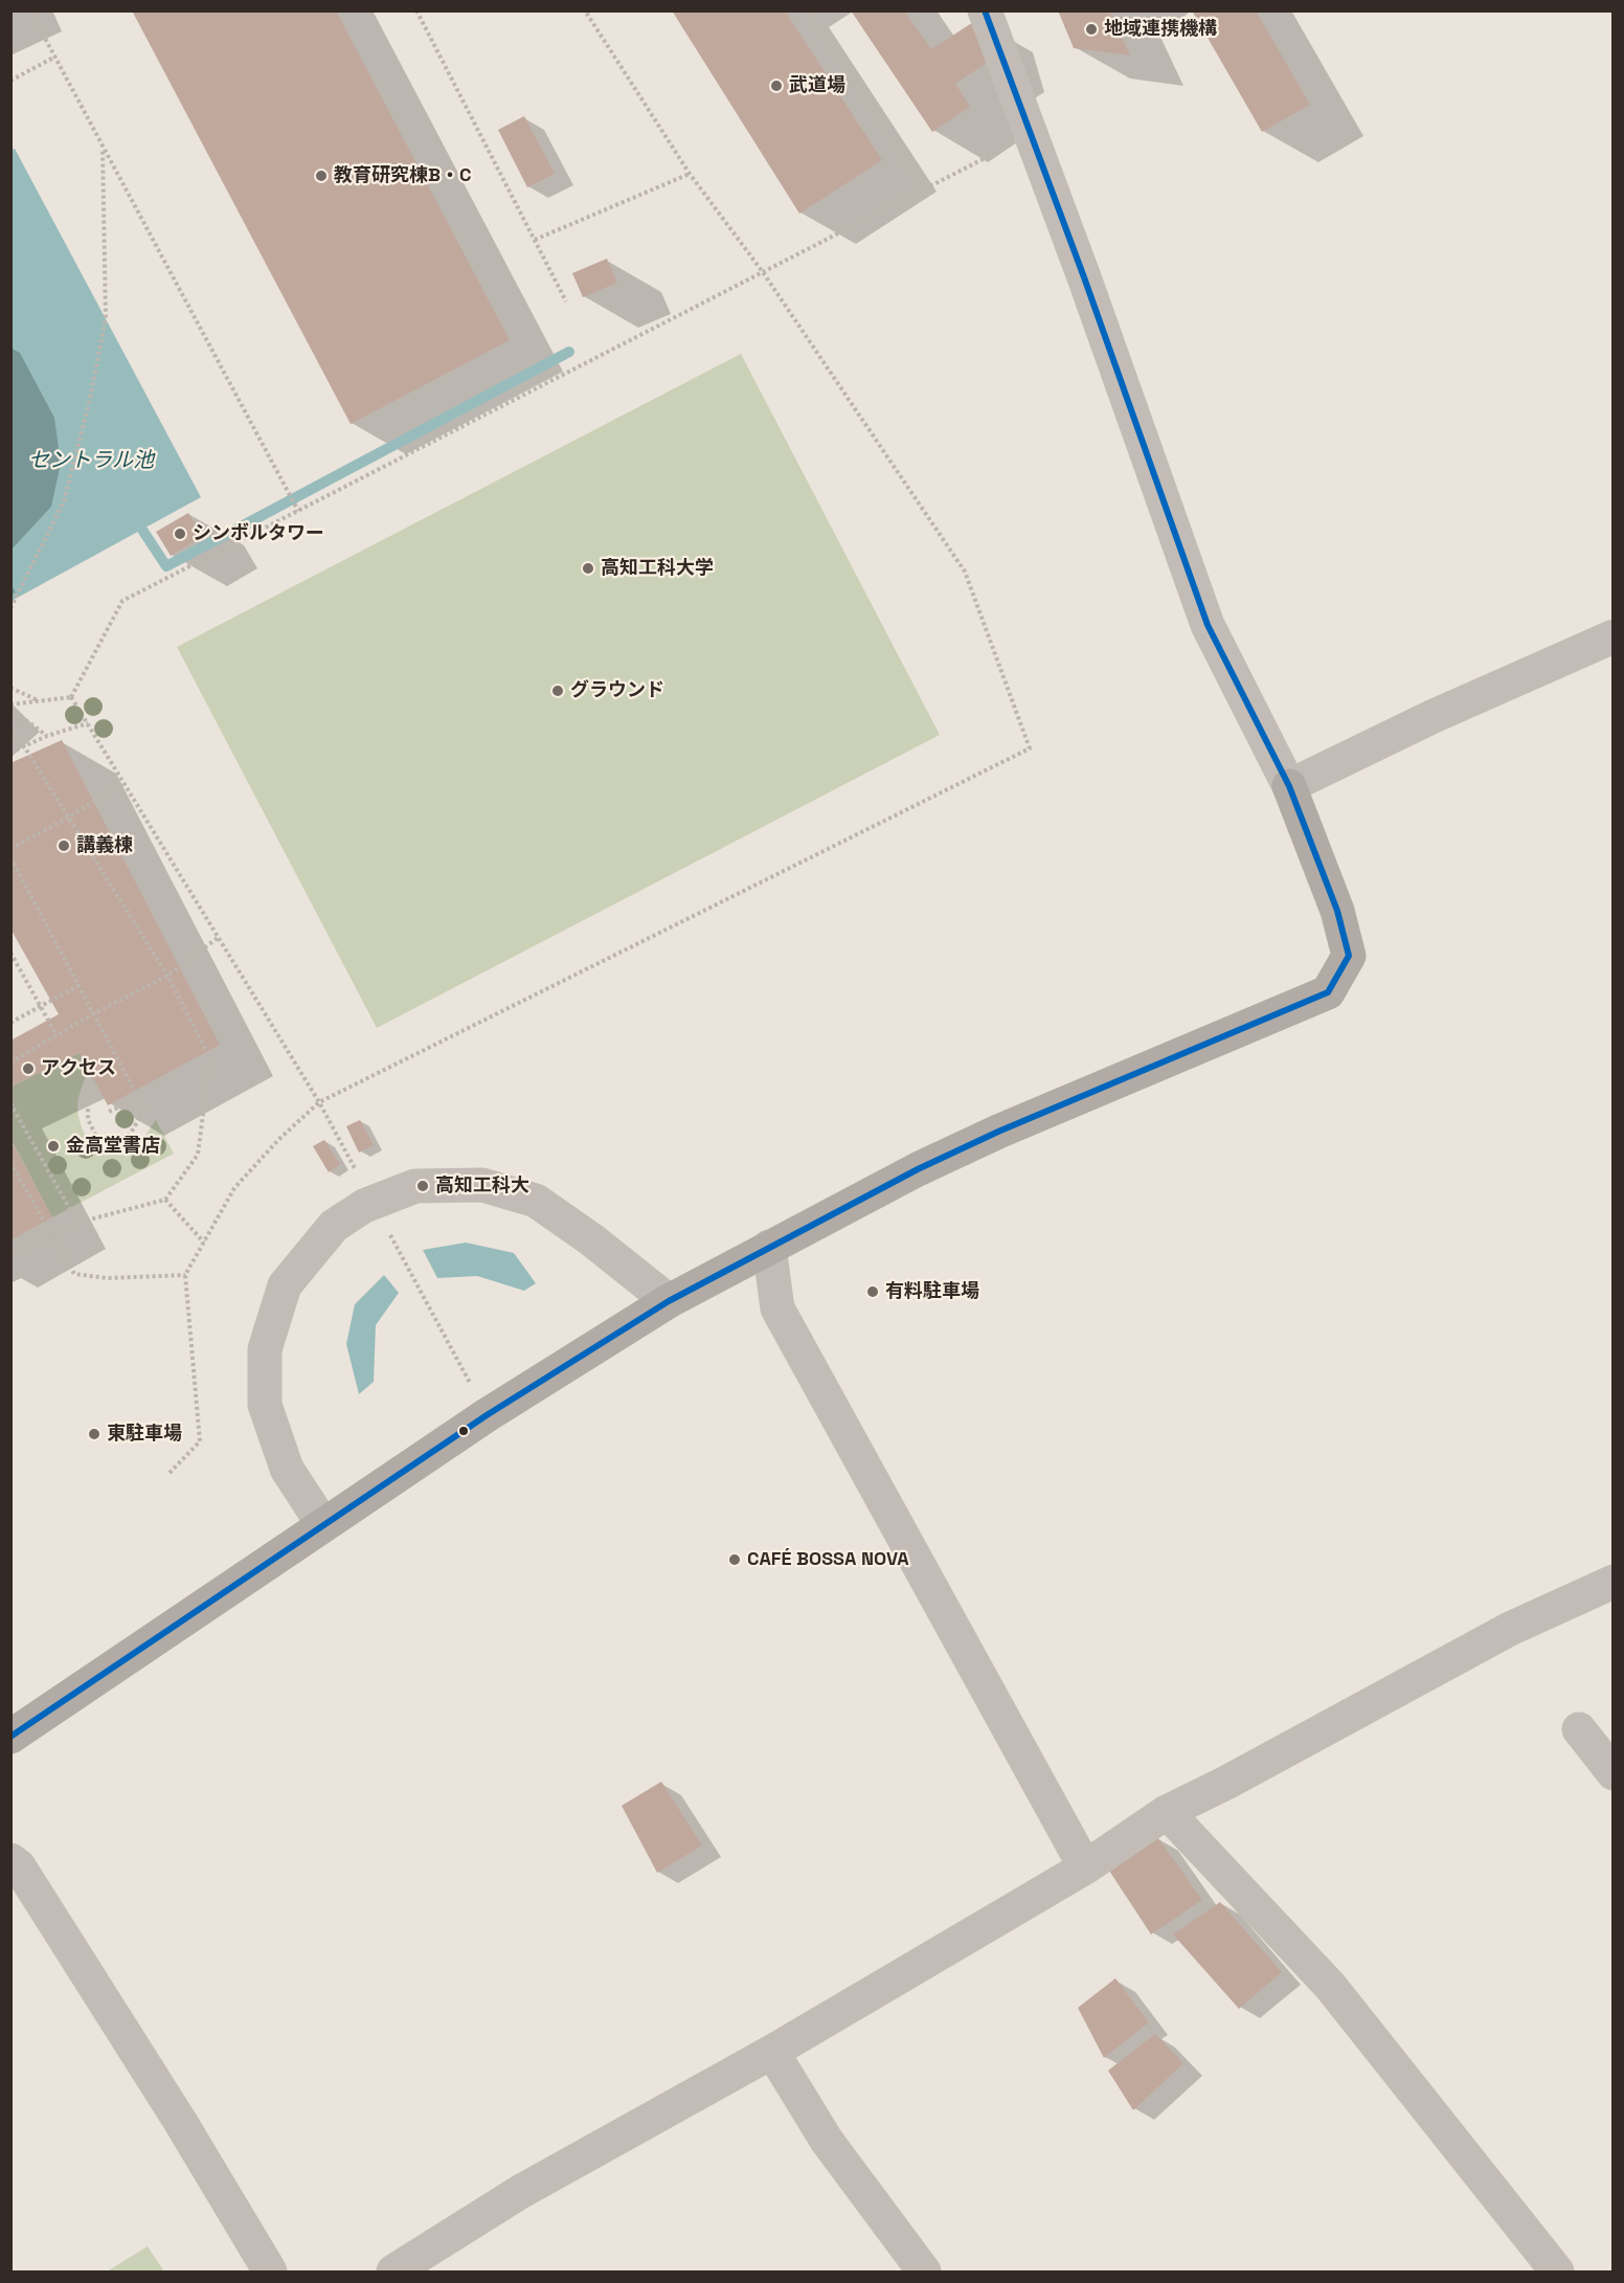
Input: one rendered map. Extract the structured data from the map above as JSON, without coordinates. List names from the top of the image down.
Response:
{
  "water": ["セントラル池"],
  "places": [
    "地域連携機構",
    "武道場",
    "教育研究棟B・C",
    "シンボルタワー",
    "高知工科大学",
    "グラウンド",
    "講義棟",
    "アクセス",
    "金高堂書店",
    "高知工科大",
    "有料駐車場",
    "東駐車場",
    "CAFÉ BOSSA NOVA"
  ]
}
